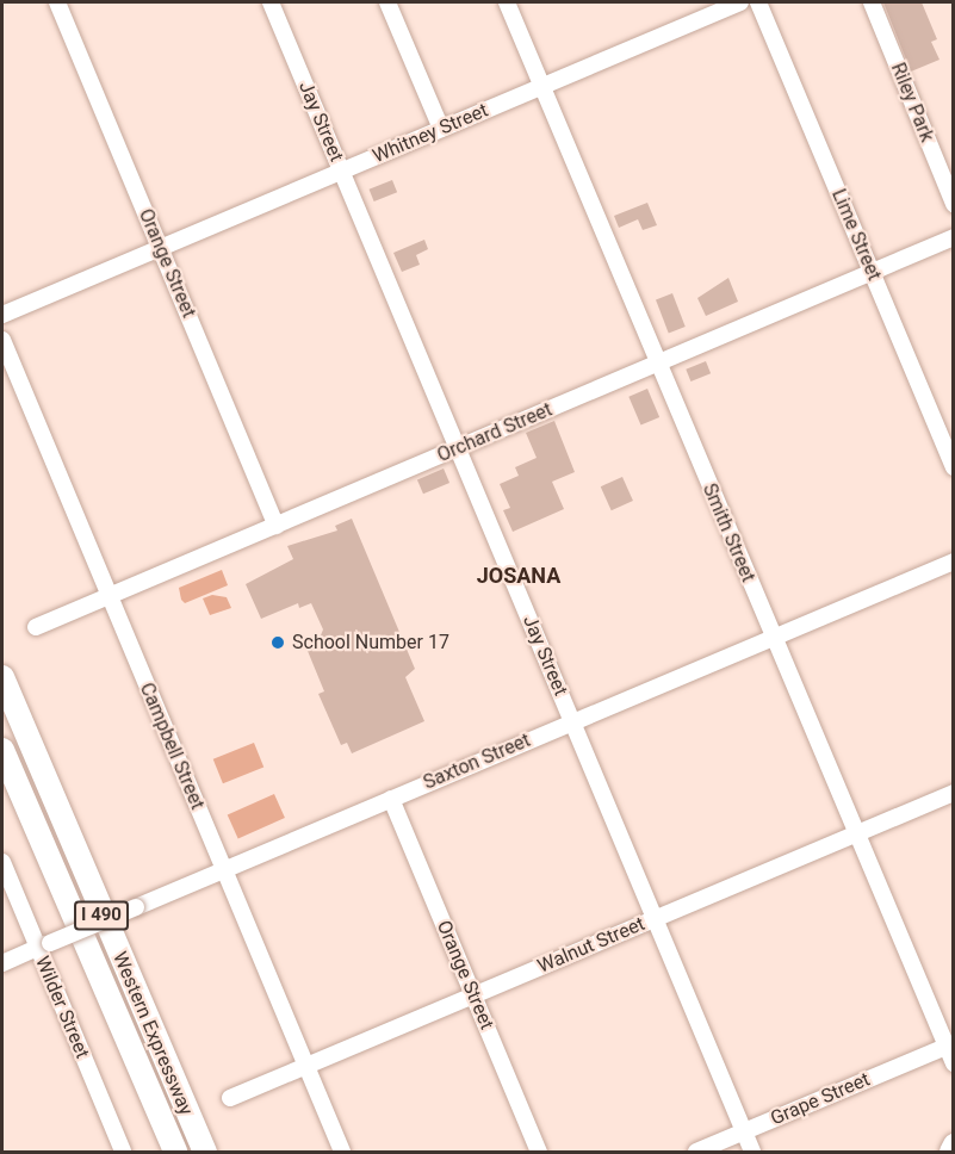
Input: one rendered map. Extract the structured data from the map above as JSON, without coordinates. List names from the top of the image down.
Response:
{
  "streets": {
    "highway": ["I 490", "Western Expressway"],
    "street": [
      "Riley Park",
      "Jay Street",
      "Whitney Street",
      "Lime Street",
      "Orange Street",
      "Orchard Street",
      "Smith Street",
      "Campbell Street",
      "Saxton Street",
      "Walnut Street",
      "Wilder Street",
      "Grape Street"
    ]
  },
  "crossings": [
    ["Jay Street", "Whitney Street"],
    ["Jay Street", "Orchard Street"],
    ["Jay Street", "Saxton Street"],
    ["Jay Street", "Walnut Street"],
    ["Jay Street", "Grape Street"],
    ["Whitney Street", "Orange Street"],
    ["Whitney Street", "Smith Street"],
    ["Lime Street", "Orchard Street"],
    ["Orange Street", "Orchard Street"],
    ["Orange Street", "Saxton Street"],
    ["Orange Street", "Walnut Street"],
    ["Orchard Street", "Smith Street"],
    ["Orchard Street", "Campbell Street"],
    ["Smith Street", "Saxton Street"],
    ["Smith Street", "Walnut Street"],
    ["Smith Street", "Grape Street"],
    ["Campbell Street", "Saxton Street"],
    ["Campbell Street", "Walnut Street"],
    ["Saxton Street", "Wilder Street"]
  ],
  "districts": ["JOSANA"],
  "places": ["School Number 17"]
}
